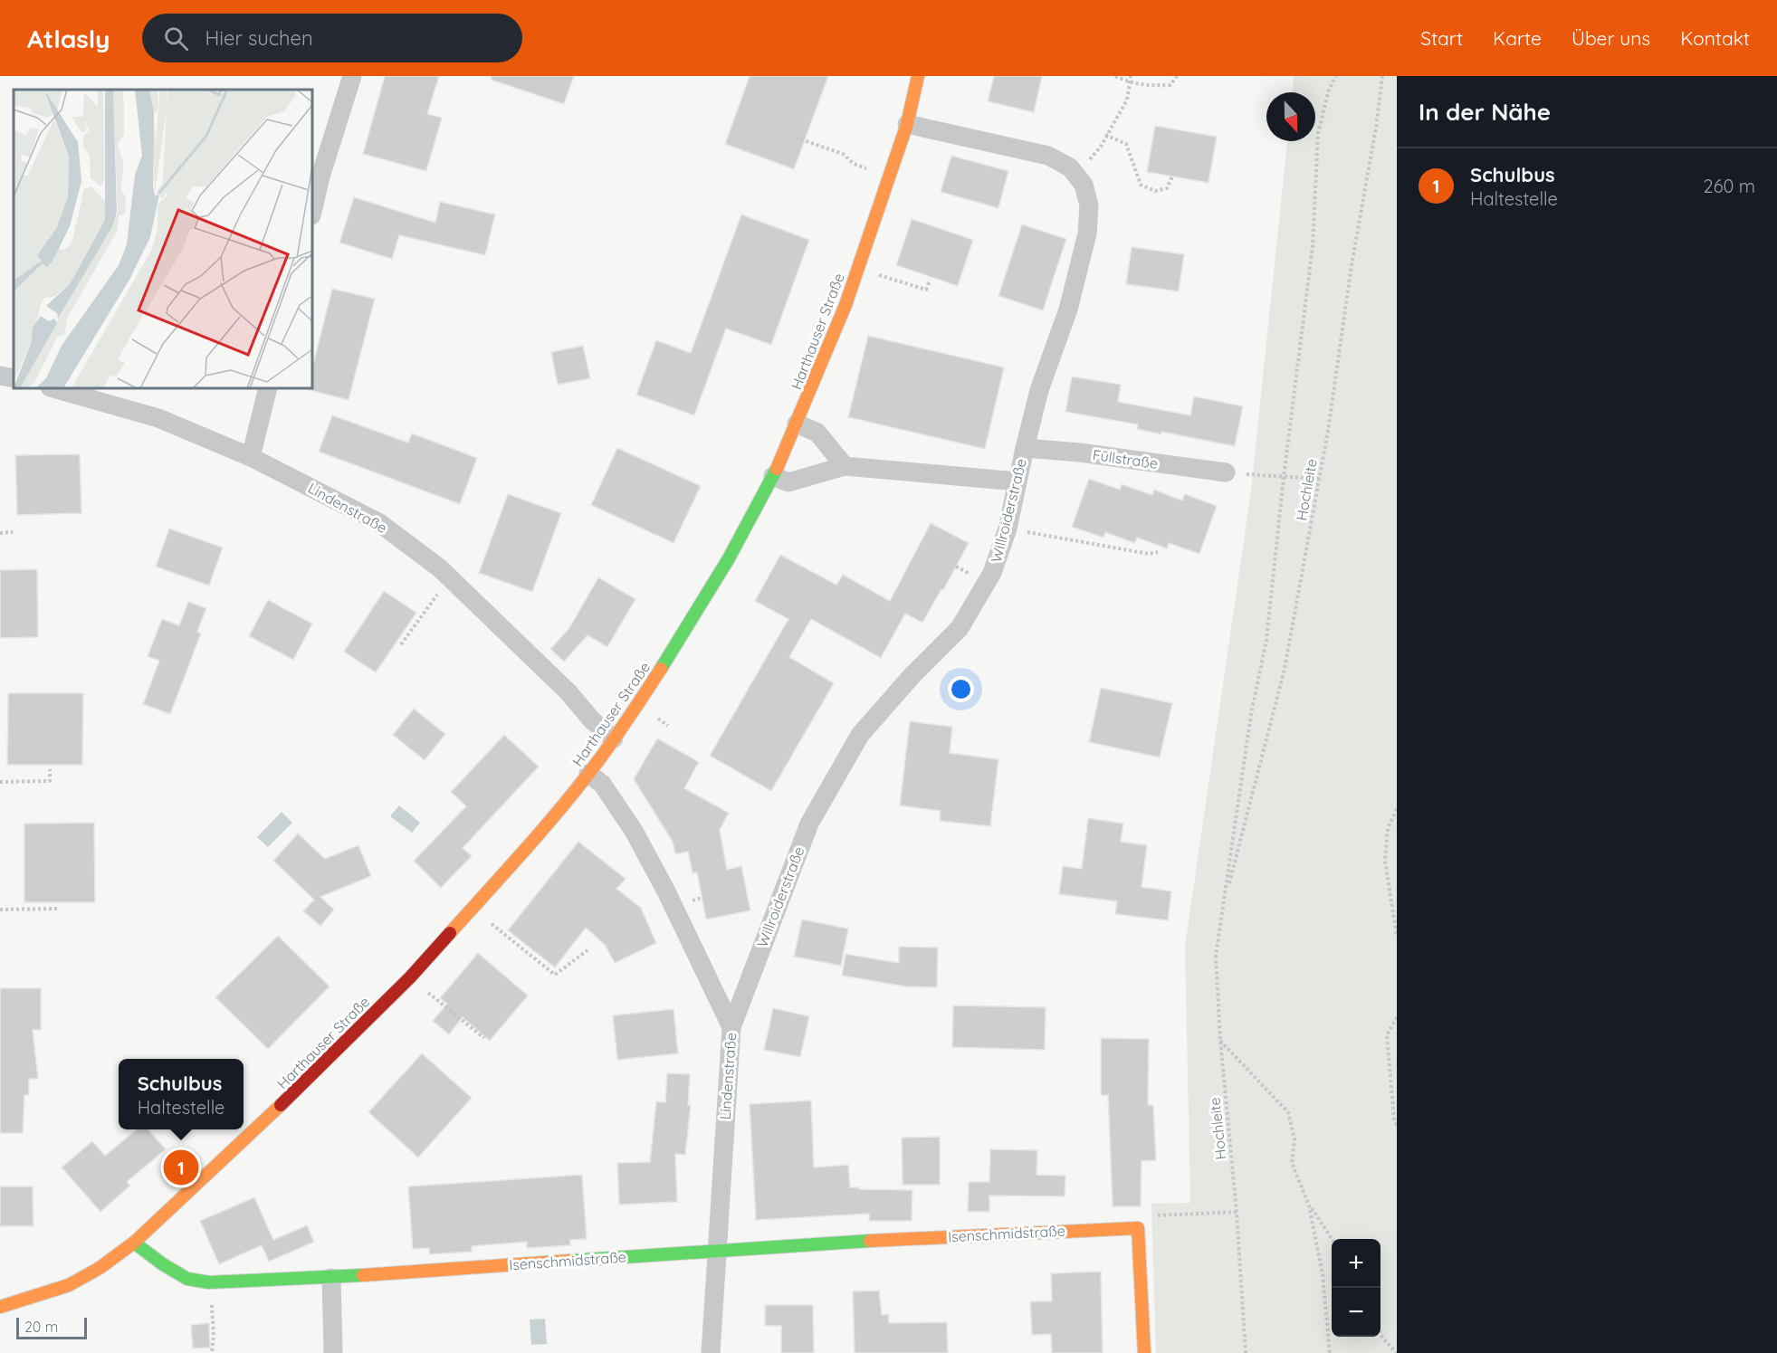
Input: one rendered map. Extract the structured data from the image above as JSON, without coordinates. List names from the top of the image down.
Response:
{
  "streets": {
    "street": [
      "Harthauser Straße",
      "Füllstraße",
      "Lindenstraße",
      "Willroiderstraße",
      "Isenschmidstraße"
    ],
    "path": ["Hochleite"]
  },
  "crossings": [
    ["Harthauser Straße", "Lindenstraße"],
    ["Harthauser Straße", "Willroiderstraße"],
    ["Harthauser Straße", "Isenschmidstraße"],
    ["Füllstraße", "Willroiderstraße"],
    ["Lindenstraße", "Willroiderstraße"],
    ["Lindenstraße", "Isenschmidstraße"]
  ],
  "scale_bar": "20 m",
  "north": "bottom",
  "page": {
    "header": "Atlasly",
    "search": "Hier suchen",
    "nav": [
      "Start",
      "Karte",
      "Über uns",
      "Kontakt"
    ],
    "heading": "In der Nähe",
    "list": [
      {
        "mark": "1",
        "name": "Schulbus",
        "note": "Haltestelle",
        "value": "260 m"
      }
    ],
    "popup": ["Schulbus", "Haltestelle"],
    "pins": "1",
    "map_buttons": ["+", "−"],
    "scale": "20 m"
  }
}
